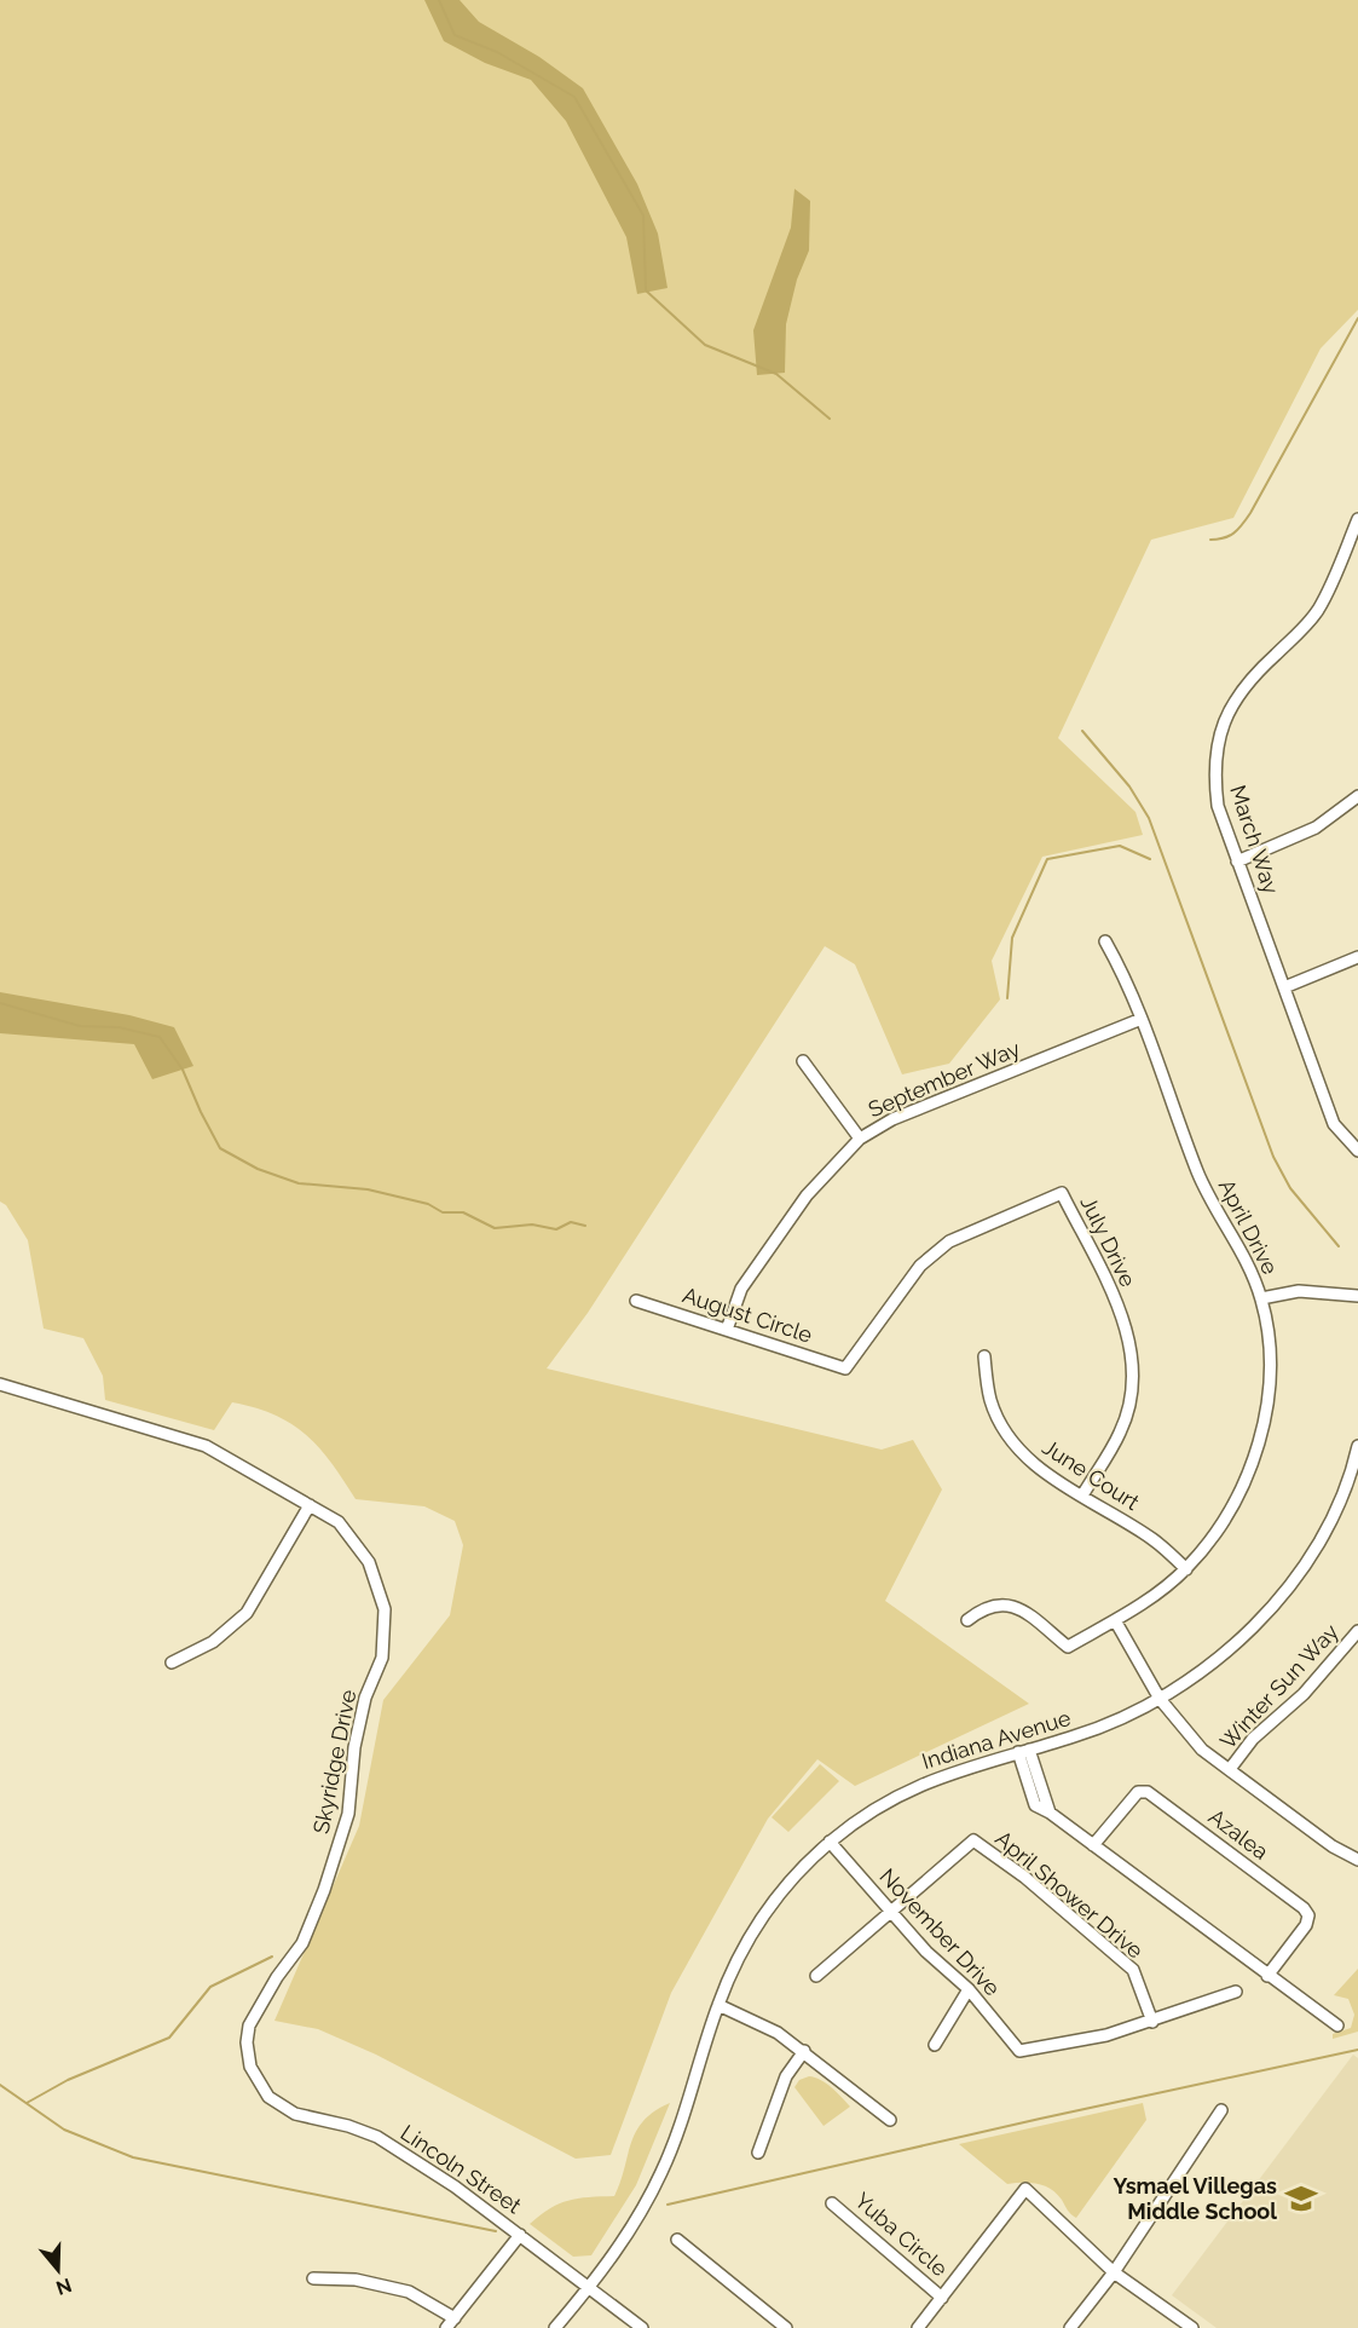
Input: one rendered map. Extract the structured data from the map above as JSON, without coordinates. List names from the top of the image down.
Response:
{
  "streets": {
    "street": [
      "March Way",
      "September Way",
      "April Drive",
      "July Drive",
      "August Circle",
      "June Court",
      "Winter Sun Way",
      "Indiana Avenue",
      "Skyridge Drive",
      "Azalea",
      "April Shower Drive",
      "November Drive",
      "Lincoln Street",
      "Yuba Circle"
    ]
  },
  "crossings": [
    ["September Way", "April Drive"],
    ["September Way", "August Circle"],
    ["April Drive", "June Court"],
    ["July Drive", "August Circle"],
    ["July Drive", "June Court"],
    ["Indiana Avenue", "November Drive"],
    ["Indiana Avenue", "Lincoln Street"],
    ["Skyridge Drive", "Lincoln Street"],
    ["April Shower Drive", "November Drive"]
  ],
  "places": {
    "school or university": ["Ysmael Villegas Middle School"]
  },
  "north": "bottom"
}
